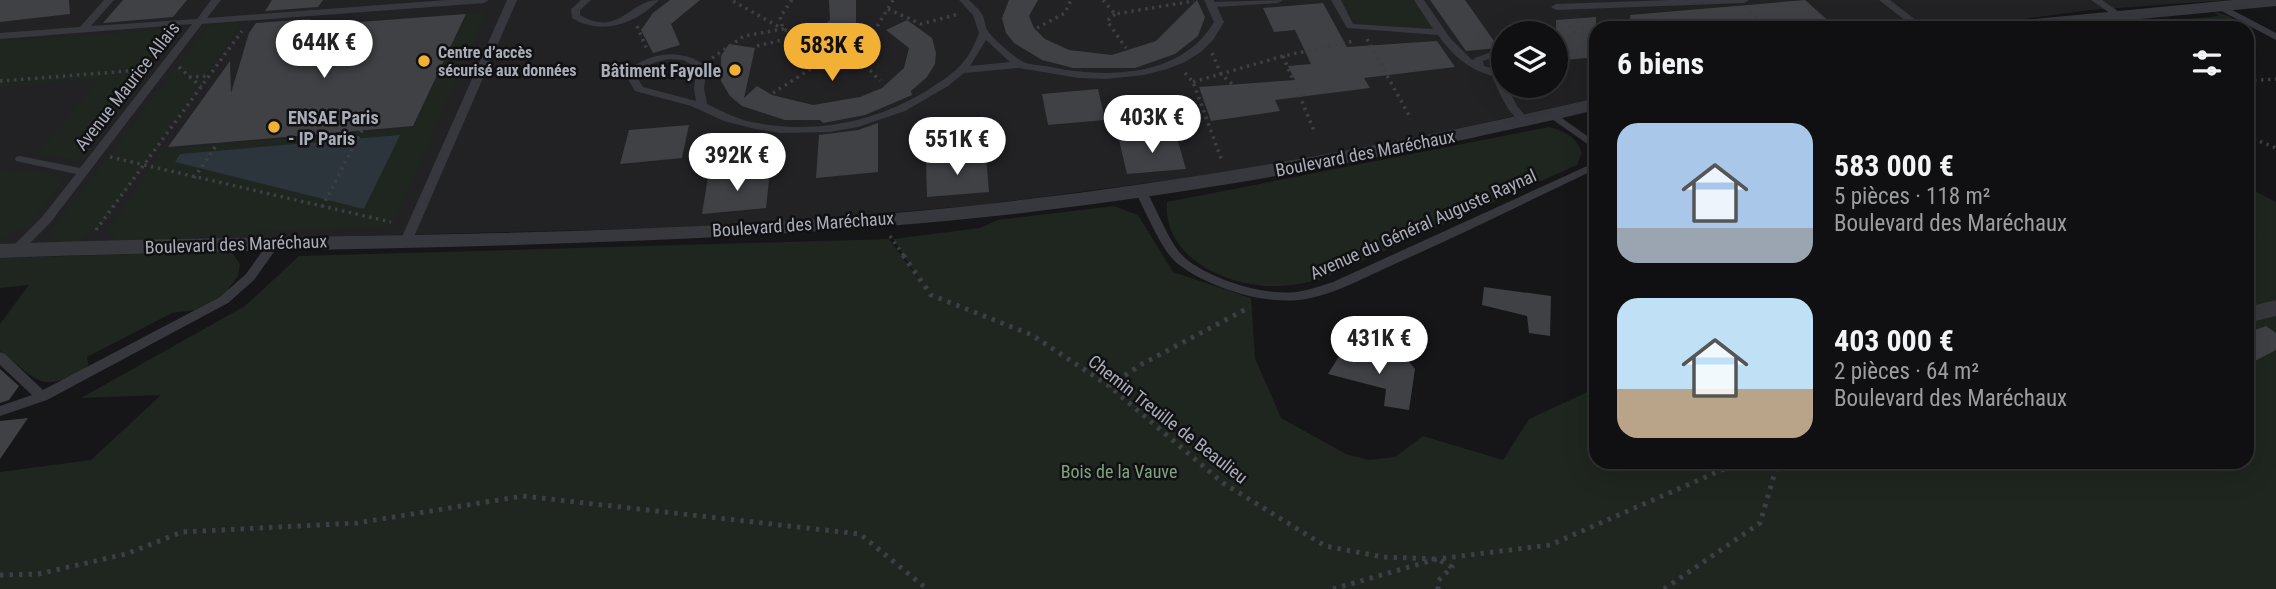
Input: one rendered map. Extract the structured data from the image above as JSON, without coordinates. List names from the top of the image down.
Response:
{
  "streets": {
    "street": ["Boulevard des Maréchaux"],
    "lane": ["Avenue Maurice Allais", "Avenue du Général Auguste Raynal"],
    "path": ["Chemin Treuille de Beaulieu"]
  },
  "crossings": [
    ["Avenue Maurice Allais", "Boulevard des Maréchaux"],
    ["Boulevard des Maréchaux", "Avenue du Général Auguste Raynal"],
    ["Boulevard des Maréchaux", "Chemin Treuille de Beaulieu"]
  ],
  "parks": ["Bois de la Vauve"],
  "places": ["Centre d’accès sécurisé aux données", "Bâtiment Fayolle", "ENSAE Paris - IP Paris"],
  "page": {
    "price": [
      "644K €",
      "583K €",
      "403K €",
      "551K €",
      "392K €",
      "431K €"
    ],
    "heading": "6 biens",
    "list": [
      {
        "name": "583 000 €",
        "note": "5 pièces · 118 m² · Boulevard des Maréchaux"
      },
      {
        "name": "403 000 €",
        "note": "2 pièces · 64 m² · Boulevard des Maréchaux"
      }
    ]
  }
}
